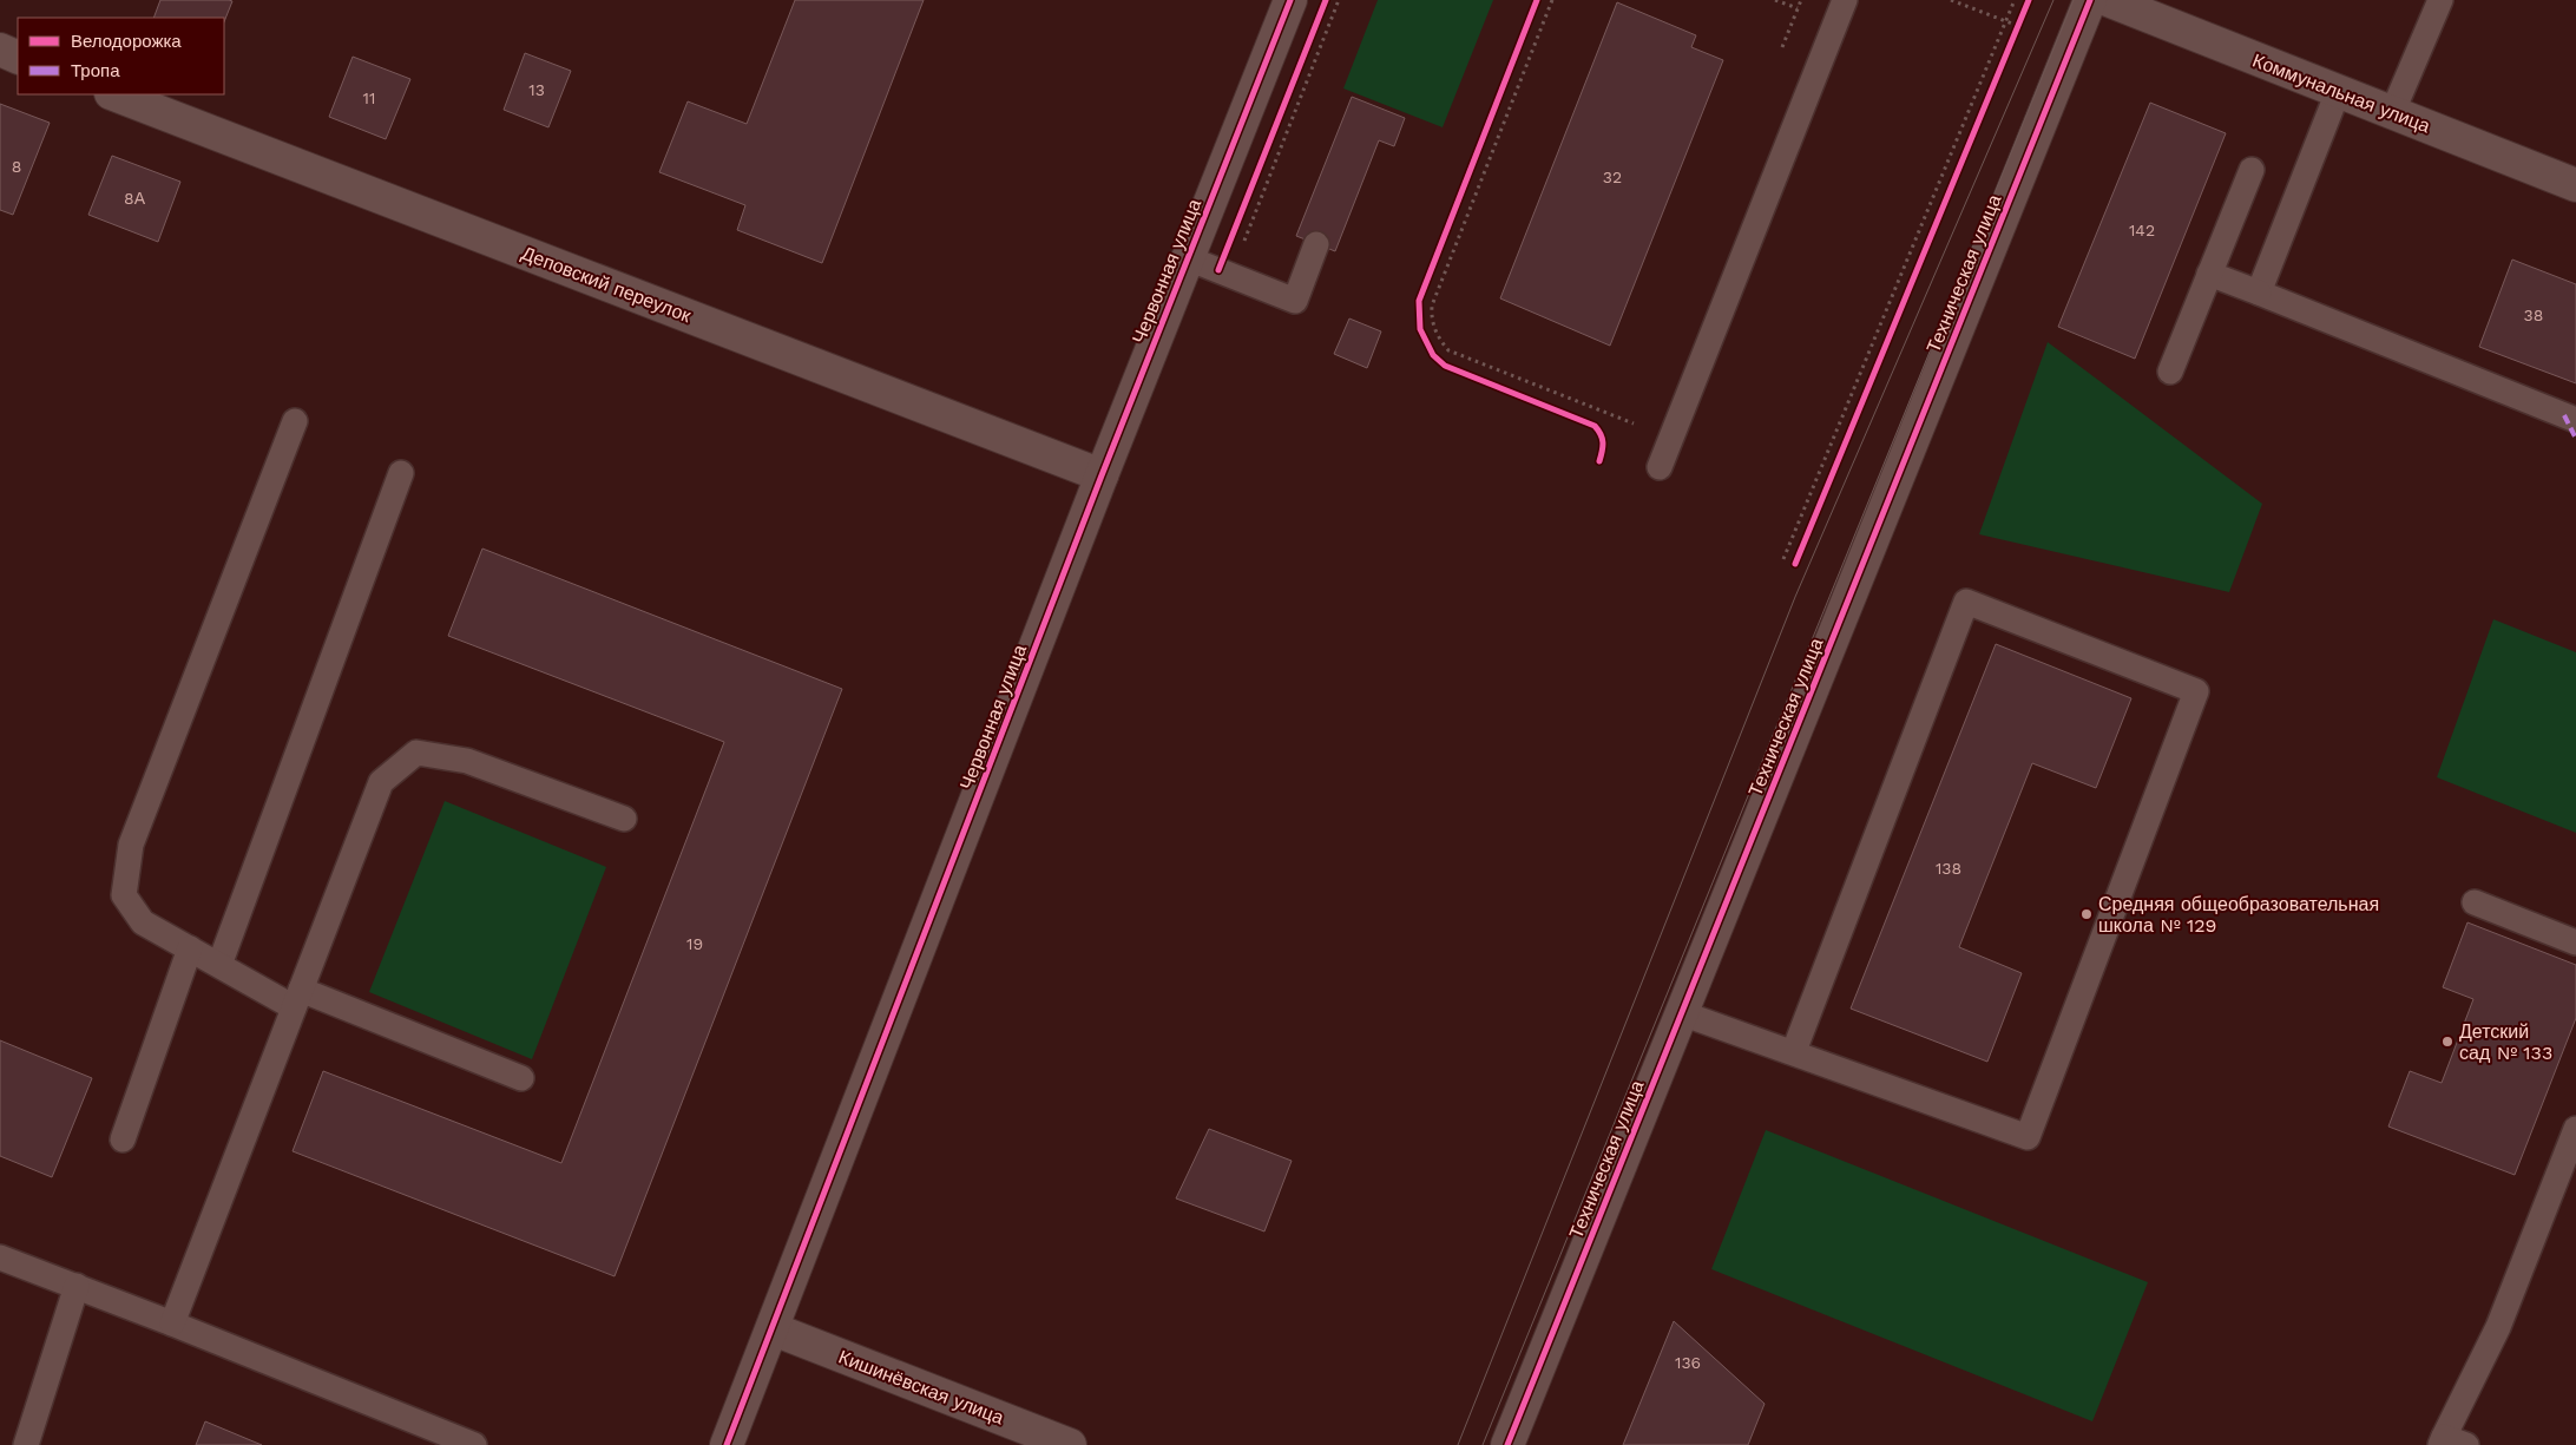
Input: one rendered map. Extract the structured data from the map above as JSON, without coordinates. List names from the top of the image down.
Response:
{
  "streets": {
    "street": [
      "Коммунальная улица",
      "Червонная улица",
      "Техническая улица",
      "Деповский переулок",
      "Кишинёвская улица"
    ]
  },
  "crossings": [
    ["Червонная улица", "Деповский переулок"],
    ["Червонная улица", "Кишинёвская улица"]
  ],
  "places": ["Средняя общеобразовательная школа № 129", "Детский сад № 133"],
  "house_numbers": [
    "13",
    "11",
    "8",
    "32",
    "8А",
    "142",
    "38",
    "138",
    "19",
    "136"
  ],
  "legend": ["Велодорожка", "Тропа"]
}
